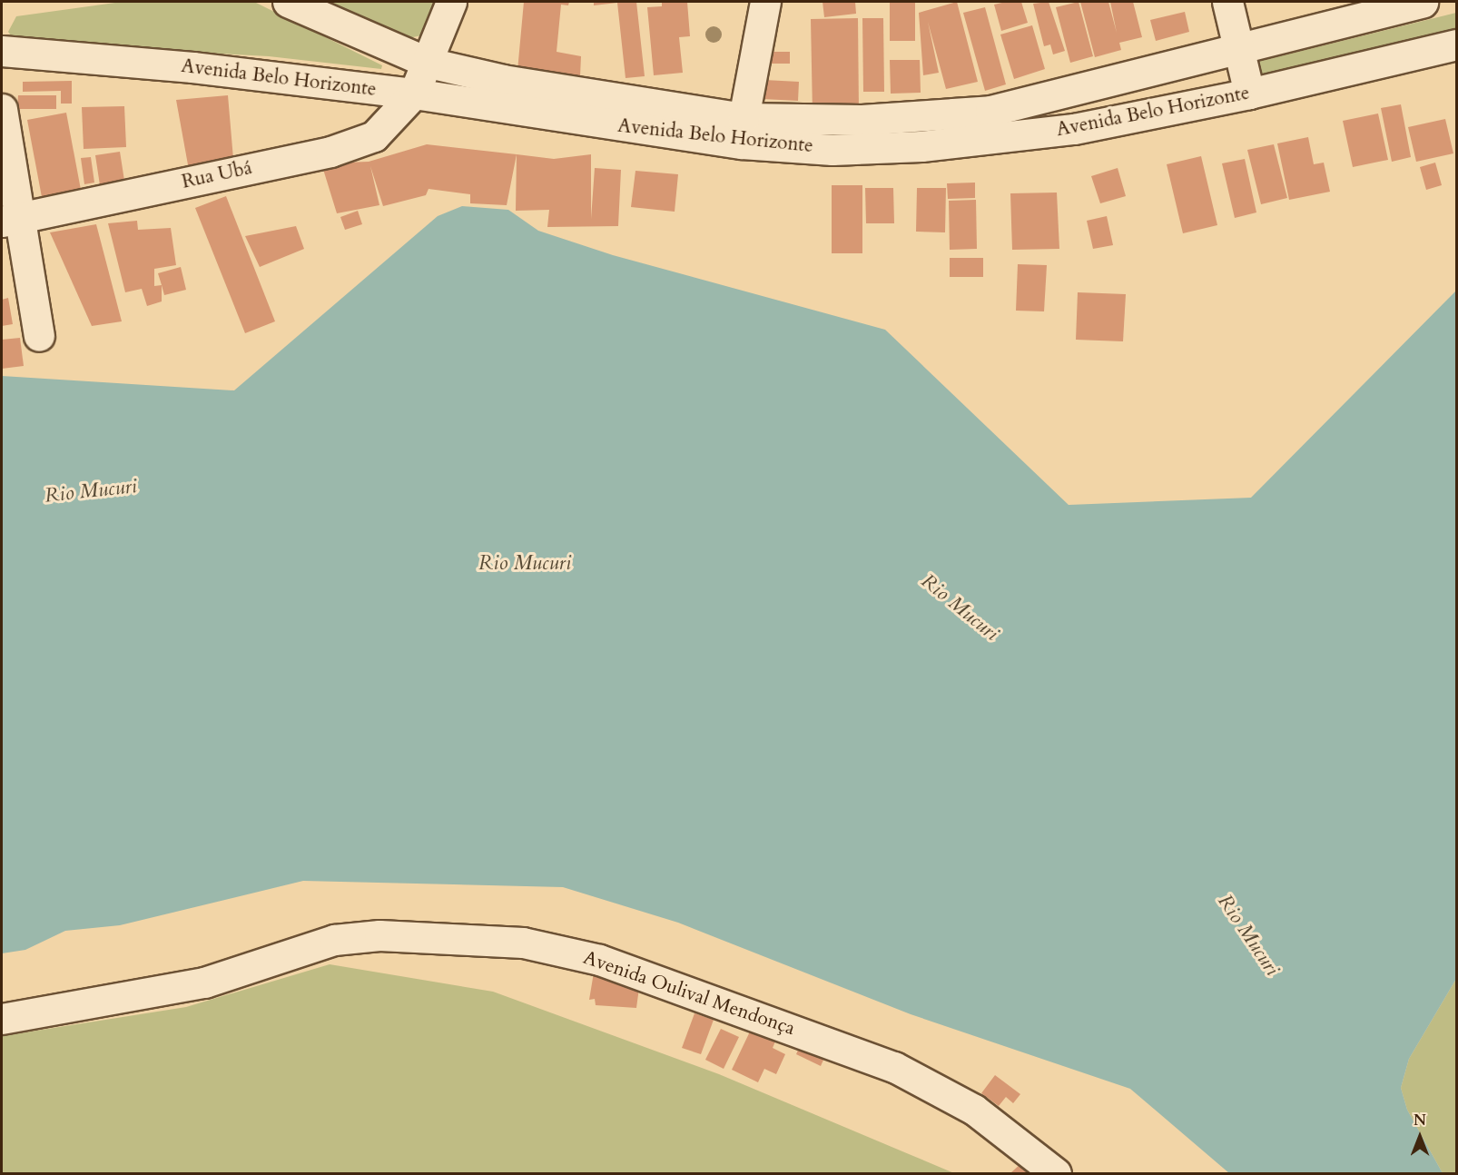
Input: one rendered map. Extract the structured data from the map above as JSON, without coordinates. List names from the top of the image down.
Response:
{
  "streets": {
    "street": ["Avenida Belo Horizonte", "Rua Ubá", "Avenida Oulival Mendonça"]
  },
  "crossings": [
    ["Avenida Belo Horizonte", "Rua Ubá"]
  ],
  "water": ["Rio Mucuri"],
  "north": "top"
}
